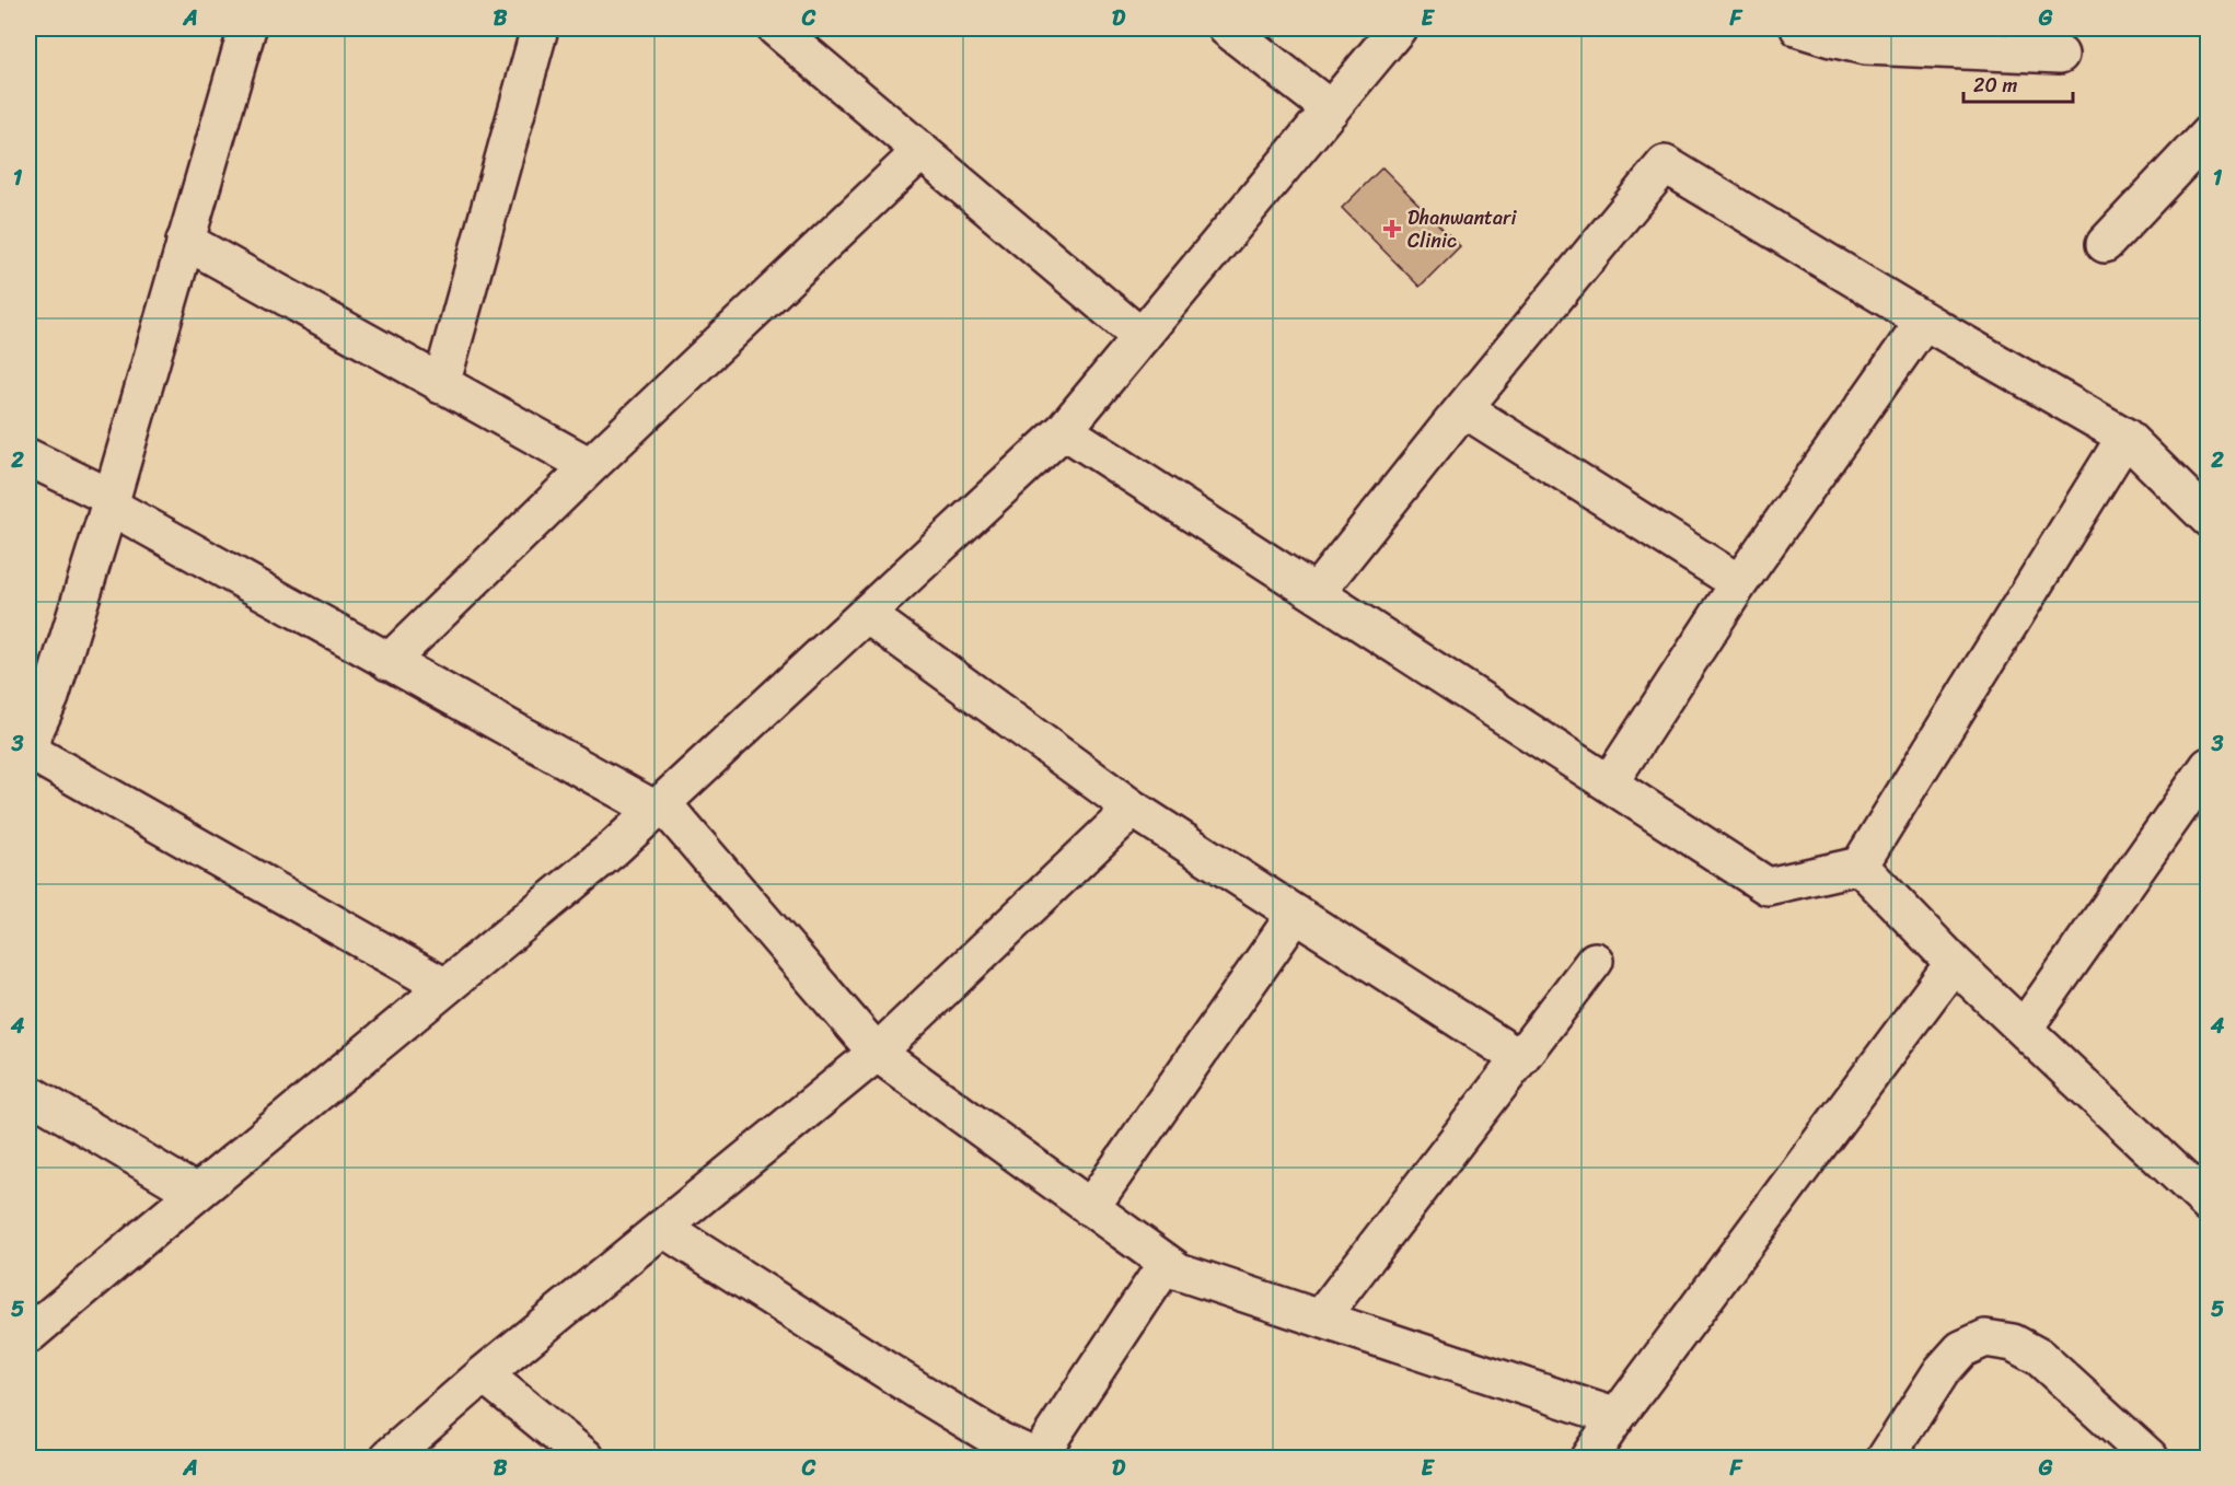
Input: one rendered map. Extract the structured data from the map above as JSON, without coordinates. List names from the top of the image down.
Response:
{
  "places": {
    "health": ["Dhanwantari Clinic"]
  },
  "scale_bar": "20 m",
  "grid": {
    "columns": [
      "A",
      "B",
      "C",
      "D",
      "E",
      "F",
      "G"
    ],
    "rows": [
      "1",
      "2",
      "3",
      "4",
      "5"
    ]
  }
}
